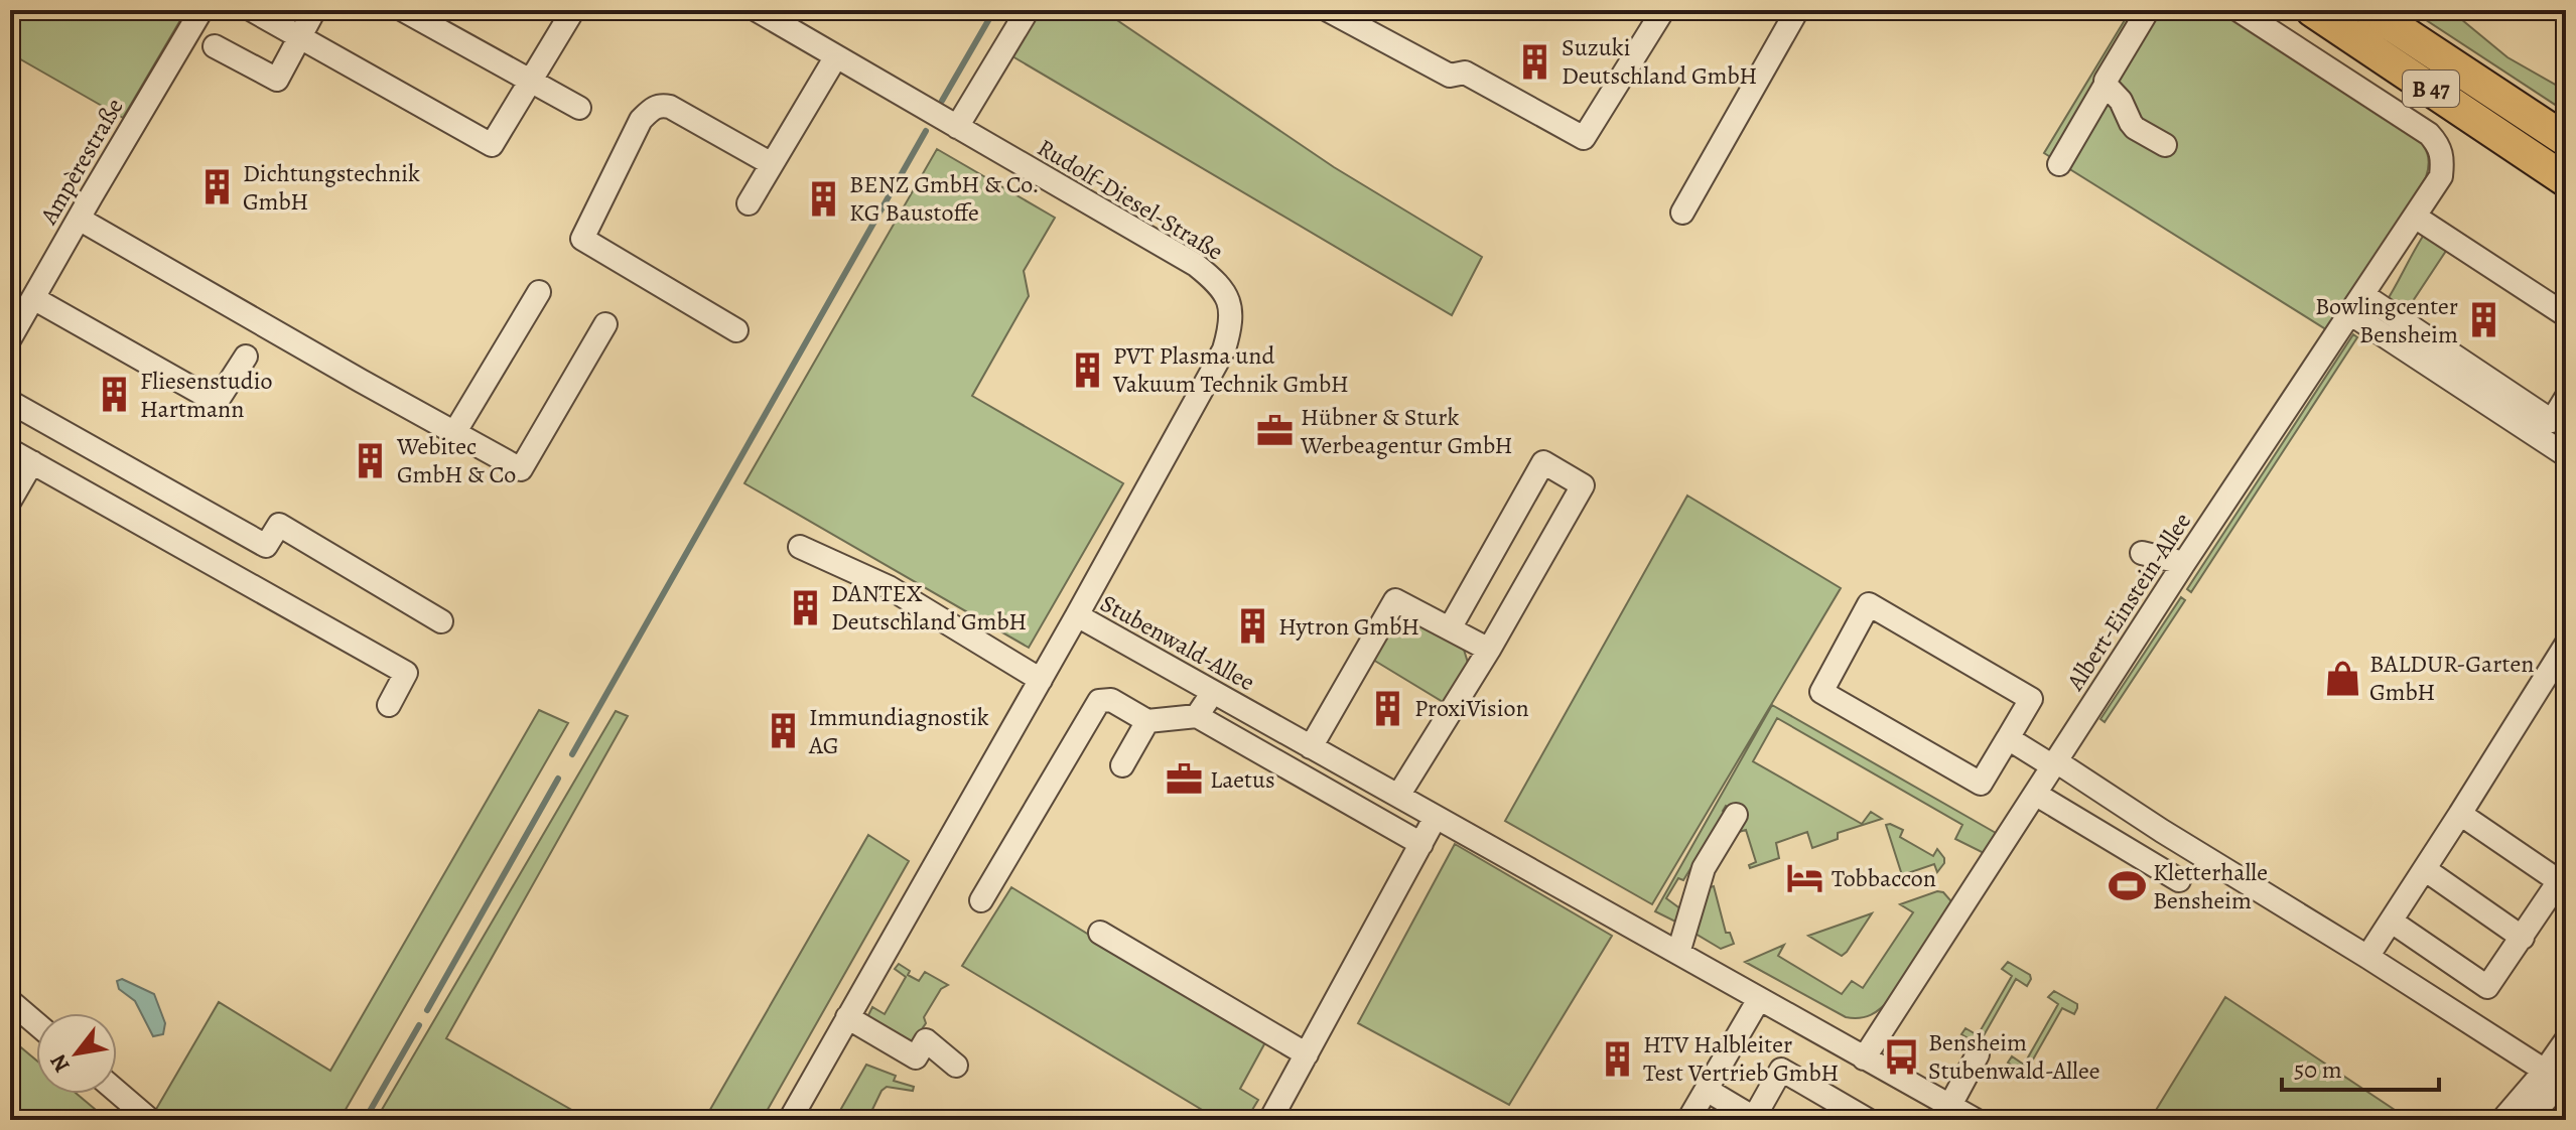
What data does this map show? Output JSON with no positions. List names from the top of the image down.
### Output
{
  "streets": {
    "highway": ["B 47"],
    "street": [
      "Ampèrestraße",
      "Rudolf-Diesel-Straße",
      "Albert-Einstein-Allee",
      "Stubenwald-Allee"
    ]
  },
  "crossings": [
    ["Rudolf-Diesel-Straße", "Stubenwald-Allee"],
    ["Albert-Einstein-Allee", "Stubenwald-Allee"]
  ],
  "places": {
    "building": [
      "Suzuki Deutschland GmbH",
      "Dichtungstechnik GmbH",
      "BENZ GmbH & Co. KG Baustoffe",
      "Bowlingcenter Bensheim",
      "PVT Plasma und Vakuum Technik GmbH",
      "Fliesenstudio Hartmann",
      "Webitec GmbH & Co",
      "DANTEX Deutschland GmbH",
      "Hytron GmbH",
      "ProxiVision",
      "Immundiagnostik AG",
      "HTV Halbleiter Test Vertrieb GmbH"
    ],
    "office": ["Hübner & Sturk Werbeagentur GmbH", "Laetus"],
    "shop": ["BALDUR-Garten GmbH"],
    "hotel": ["Tobbaccon"],
    "sports": ["Kletterhalle Bensheim"],
    "bus stop": ["Bensheim Stubenwald-Allee"]
  },
  "scale_bar": "50 m",
  "north": "bottom left"
}
